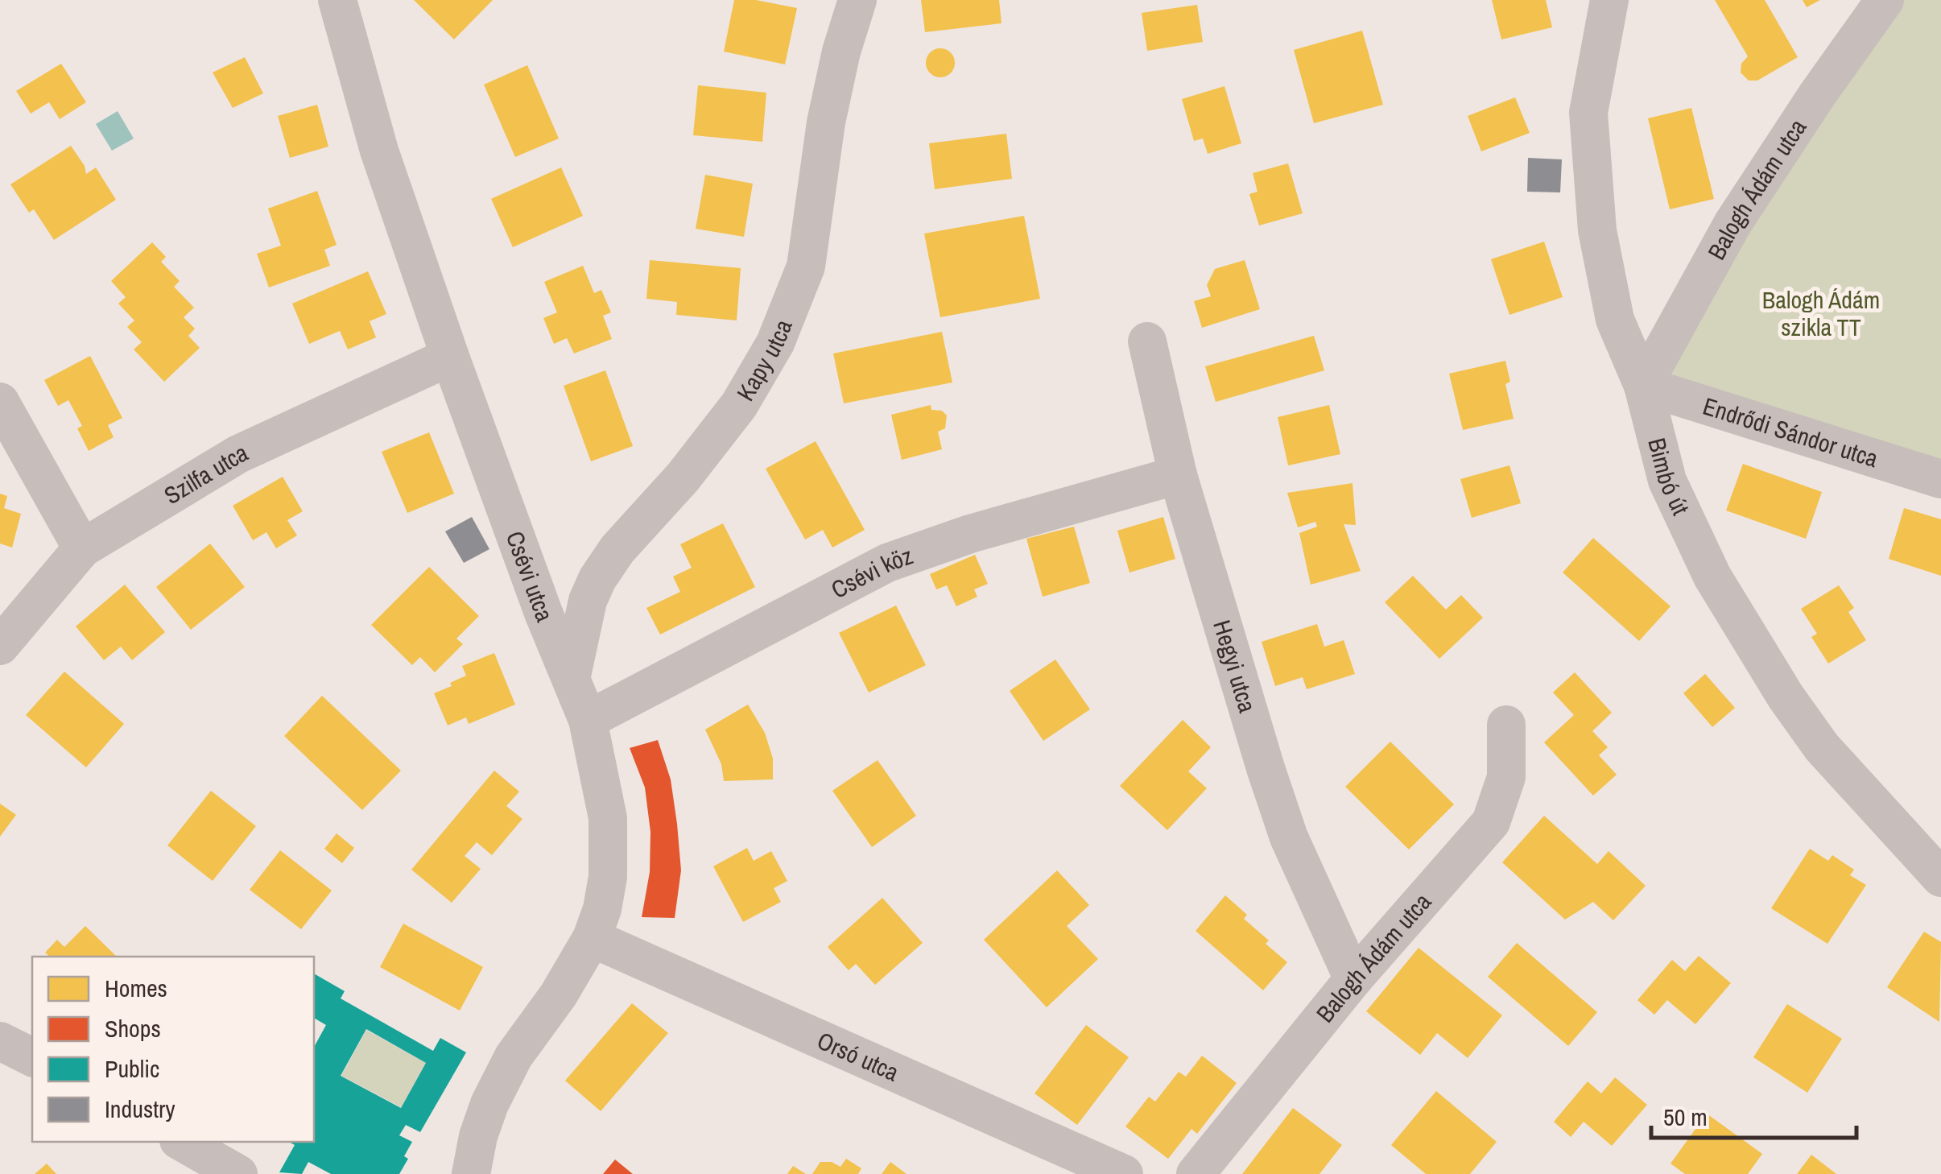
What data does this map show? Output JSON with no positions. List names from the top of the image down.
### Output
{
  "streets": {
    "street": [
      "Balogh Ádám utca",
      "Kapy utca",
      "Endrődi Sándor utca",
      "Szilfa utca",
      "Bimbó út",
      "Csévi köz",
      "Csévi utca",
      "Hegyi utca",
      "Orsó utca"
    ]
  },
  "crossings": [
    ["Balogh Ádám utca", "Endrődi Sándor utca"],
    ["Balogh Ádám utca", "Bimbó út"],
    ["Balogh Ádám utca", "Hegyi utca"],
    ["Kapy utca", "Csévi utca"],
    ["Endrődi Sándor utca", "Bimbó út"],
    ["Szilfa utca", "Csévi utca"],
    ["Csévi köz", "Csévi utca"],
    ["Csévi köz", "Hegyi utca"],
    ["Csévi utca", "Orsó utca"]
  ],
  "parks": ["Balogh Ádám szikla TT"],
  "legend": [
    "Homes",
    "Shops",
    "Public",
    "Industry"
  ],
  "scale_bar": "50 m"
}
